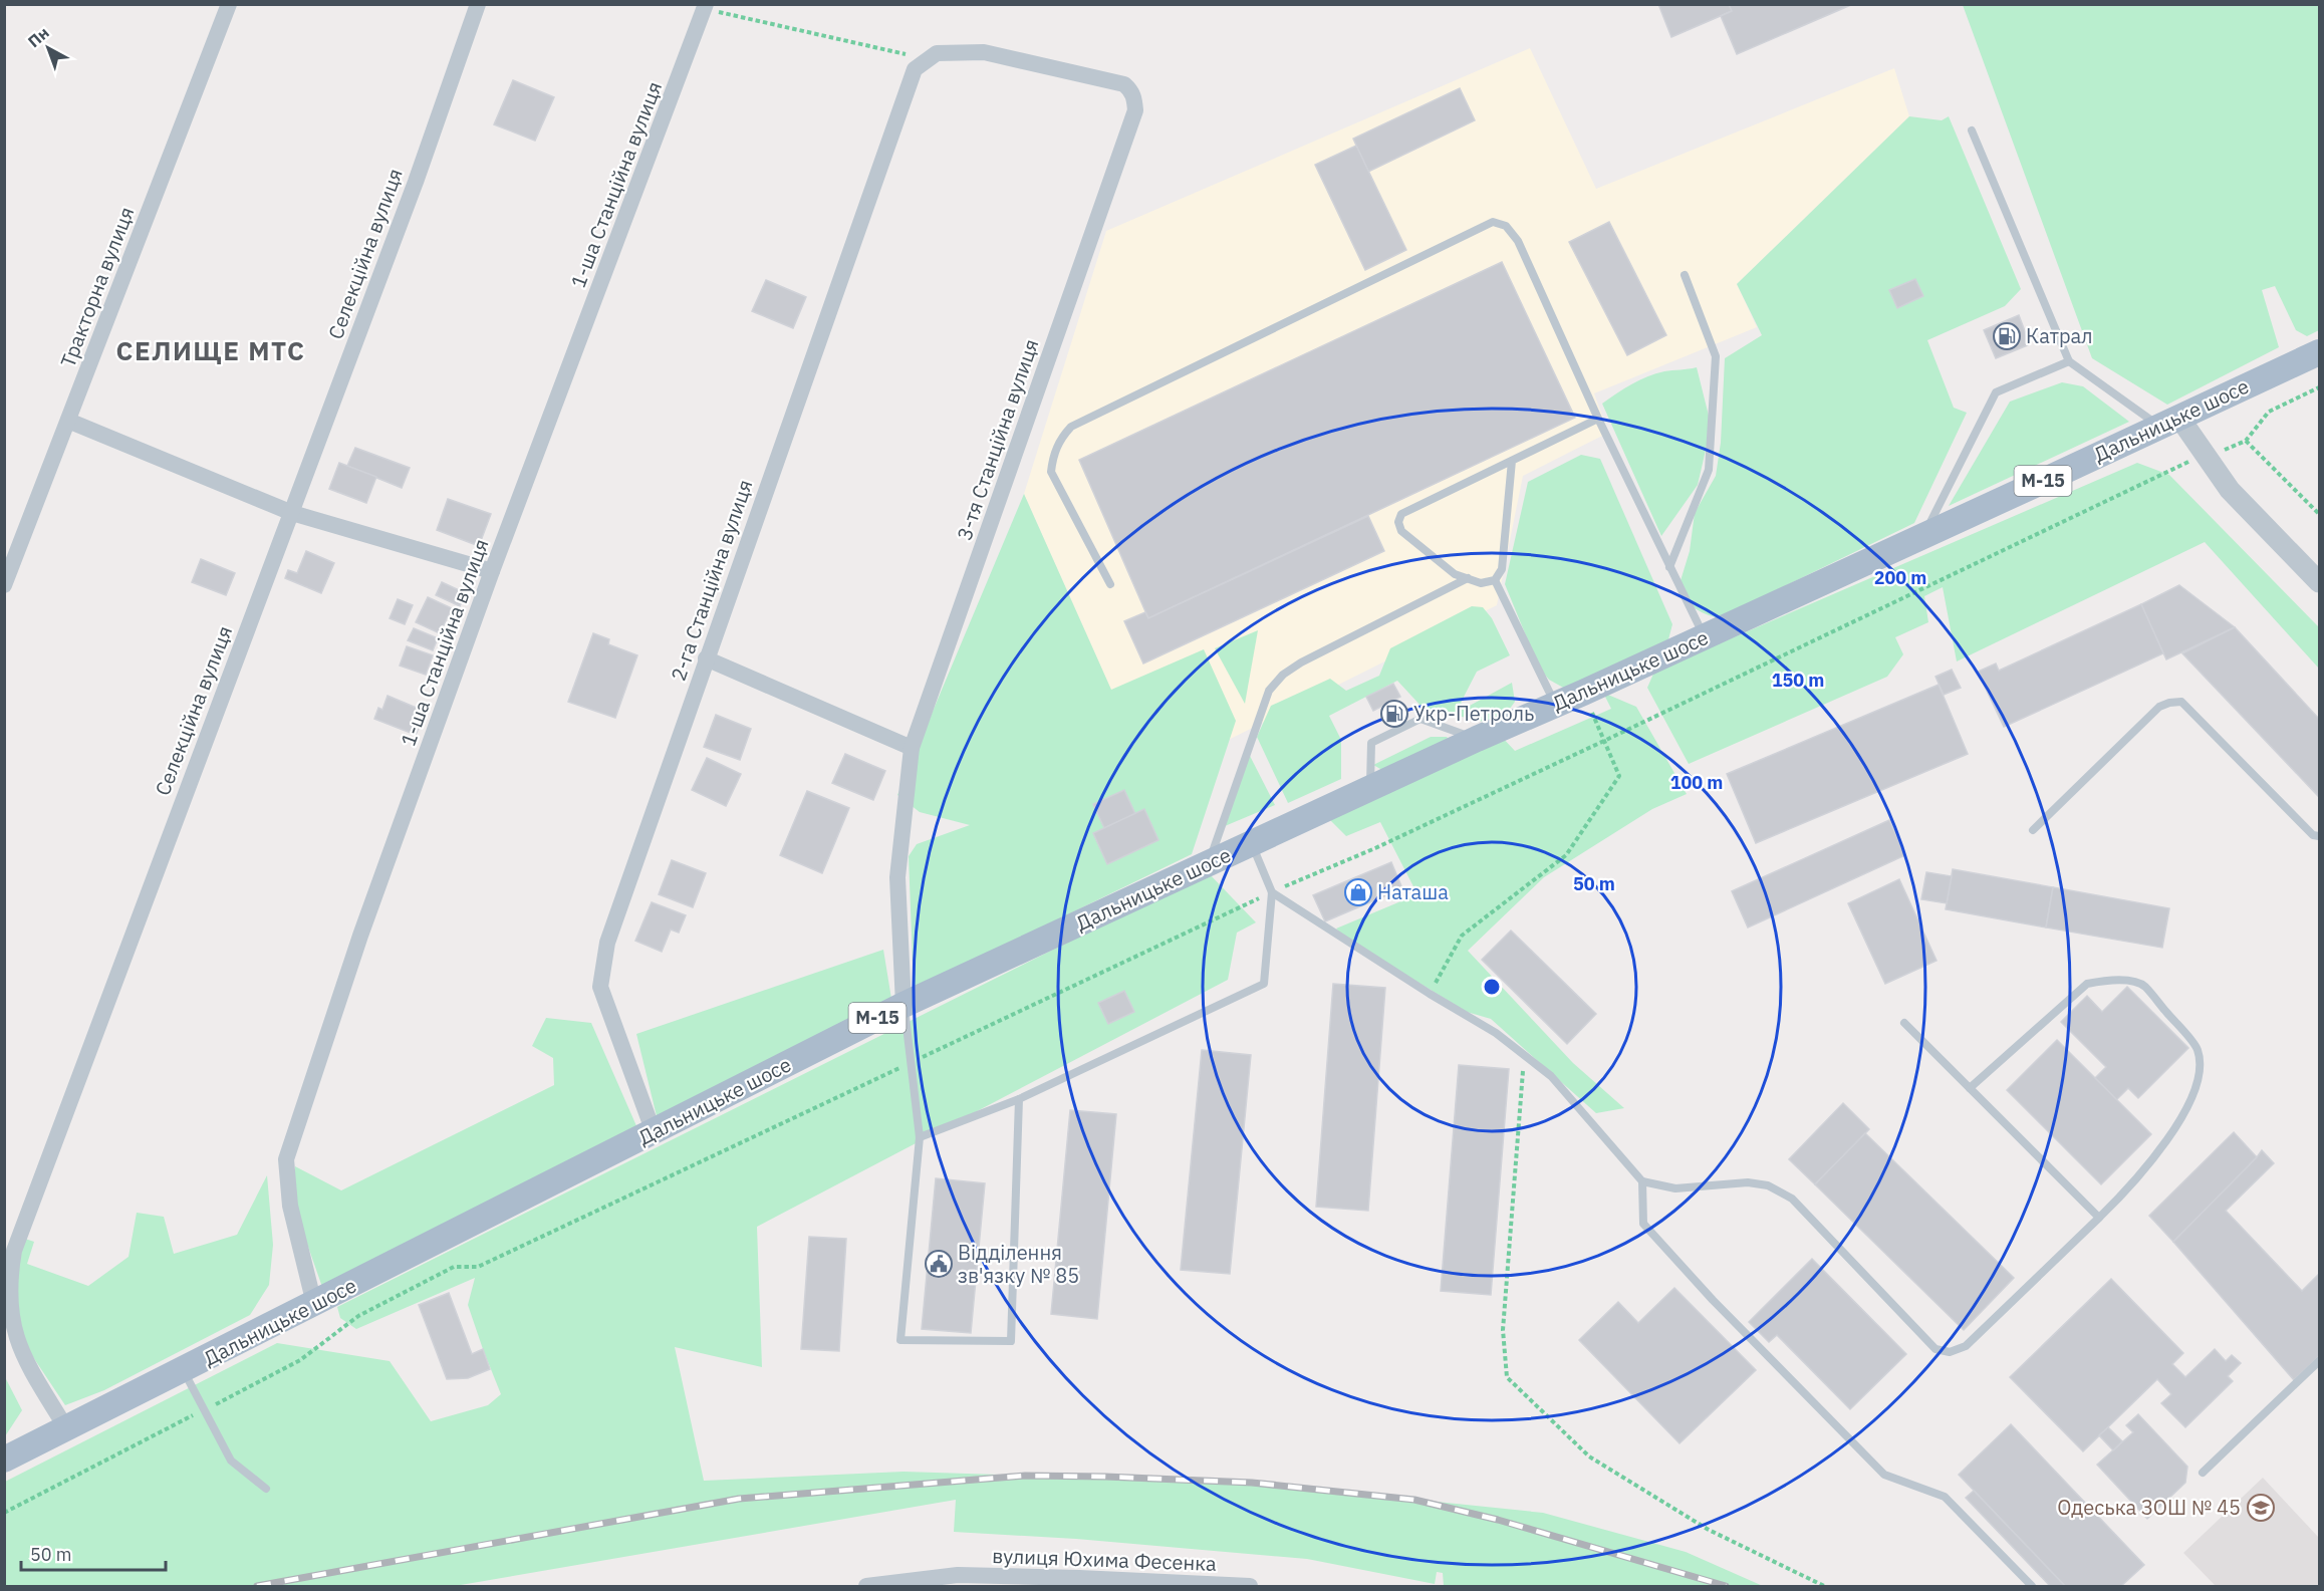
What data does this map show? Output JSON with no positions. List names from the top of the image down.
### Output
{
  "streets": {
    "main road": ["Дальницьке шосе", "М-15"],
    "street": [
      "1-ша Станційна вулиця",
      "Селекційна вулиця",
      "Тракторна вулиця",
      "3-тя Станційна вулиця",
      "2-га Станційна вулиця",
      "вулиця Юхима Фесенка"
    ]
  },
  "crossings": [
    ["1-ша Станційна вулиця", "Дальницьке шосе"],
    ["Селекційна вулиця", "Дальницьке шосе"],
    ["Дальницьке шосе", "3-тя Станційна вулиця"],
    ["Дальницьке шосе", "2-га Станційна вулиця"],
    ["3-тя Станційна вулиця", "2-га Станційна вулиця"]
  ],
  "districts": ["CЕЛИЩЕ МТС"],
  "places": {
    "fuel station": ["Катрал", "Укр-Петроль"],
    "shop": ["Наташа"],
    "public building": ["Відділення зв'язку № 85"],
    "school or university": ["Одеська ЗОШ № 45"]
  },
  "scale_bar": "50 m",
  "north": "top left",
  "rings": [
    "200 m",
    "150 m",
    "100 m",
    "50 m"
  ]
}
